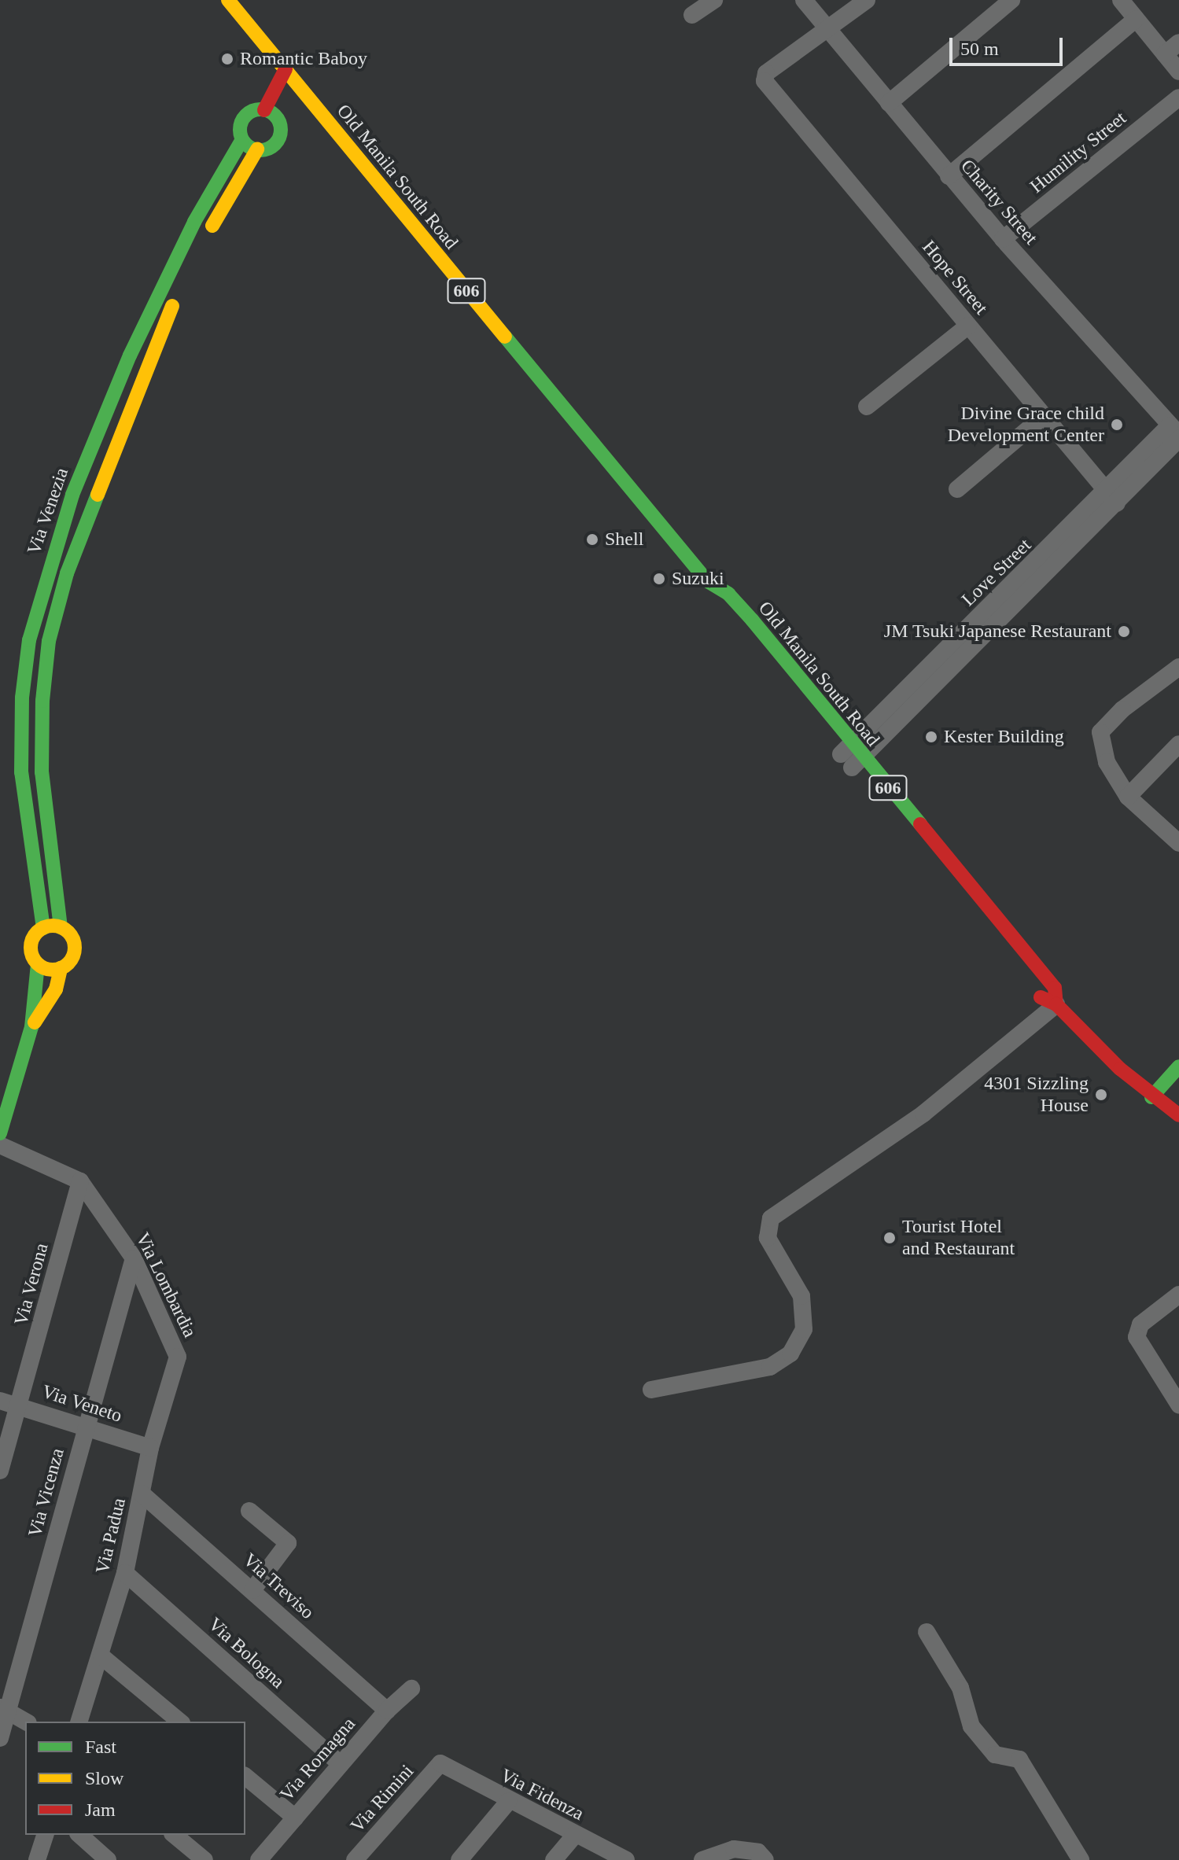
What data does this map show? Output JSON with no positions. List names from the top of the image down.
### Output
{
  "streets": {
    "street": [
      "Humility Street",
      "Old Manila South Road",
      "Charity Street",
      "Hope Street",
      "606",
      "Via Venezia",
      "Love Street",
      "Via Verona",
      "Via Lombardia",
      "Via Veneto",
      "Via Vicenza",
      "Via Padua",
      "Via Treviso",
      "Via Bologna",
      "Via Romagna",
      "Via Fidenza",
      "Via Rimini"
    ]
  },
  "crossings": [
    ["Humility Street", "Charity Street"],
    ["Old Manila South Road", "606"],
    ["Old Manila South Road", "Love Street"],
    ["Charity Street", "Hope Street"],
    ["Charity Street", "Love Street"],
    ["Hope Street", "Love Street"],
    ["Via Verona", "Via Lombardia"],
    ["Via Verona", "Via Veneto"],
    ["Via Lombardia", "Via Vicenza"],
    ["Via Lombardia", "Via Padua"],
    ["Via Veneto", "Via Vicenza"],
    ["Via Veneto", "Via Padua"],
    ["Via Padua", "Via Treviso"],
    ["Via Padua", "Via Bologna"],
    ["Via Treviso", "Via Romagna"],
    ["Via Bologna", "Via Romagna"],
    ["Via Fidenza", "Via Rimini"]
  ],
  "places": [
    "Romantic Baboy",
    "Divine Grace child Development Center",
    "Shell",
    "Suzuki",
    "JM Tsuki Japanese Restaurant",
    "Kester Building",
    "4301 Sizzling House",
    "Tourist Hotel and Restaurant"
  ],
  "legend": ["Fast", "Slow", "Jam"],
  "scale_bar": "50 m"
}
